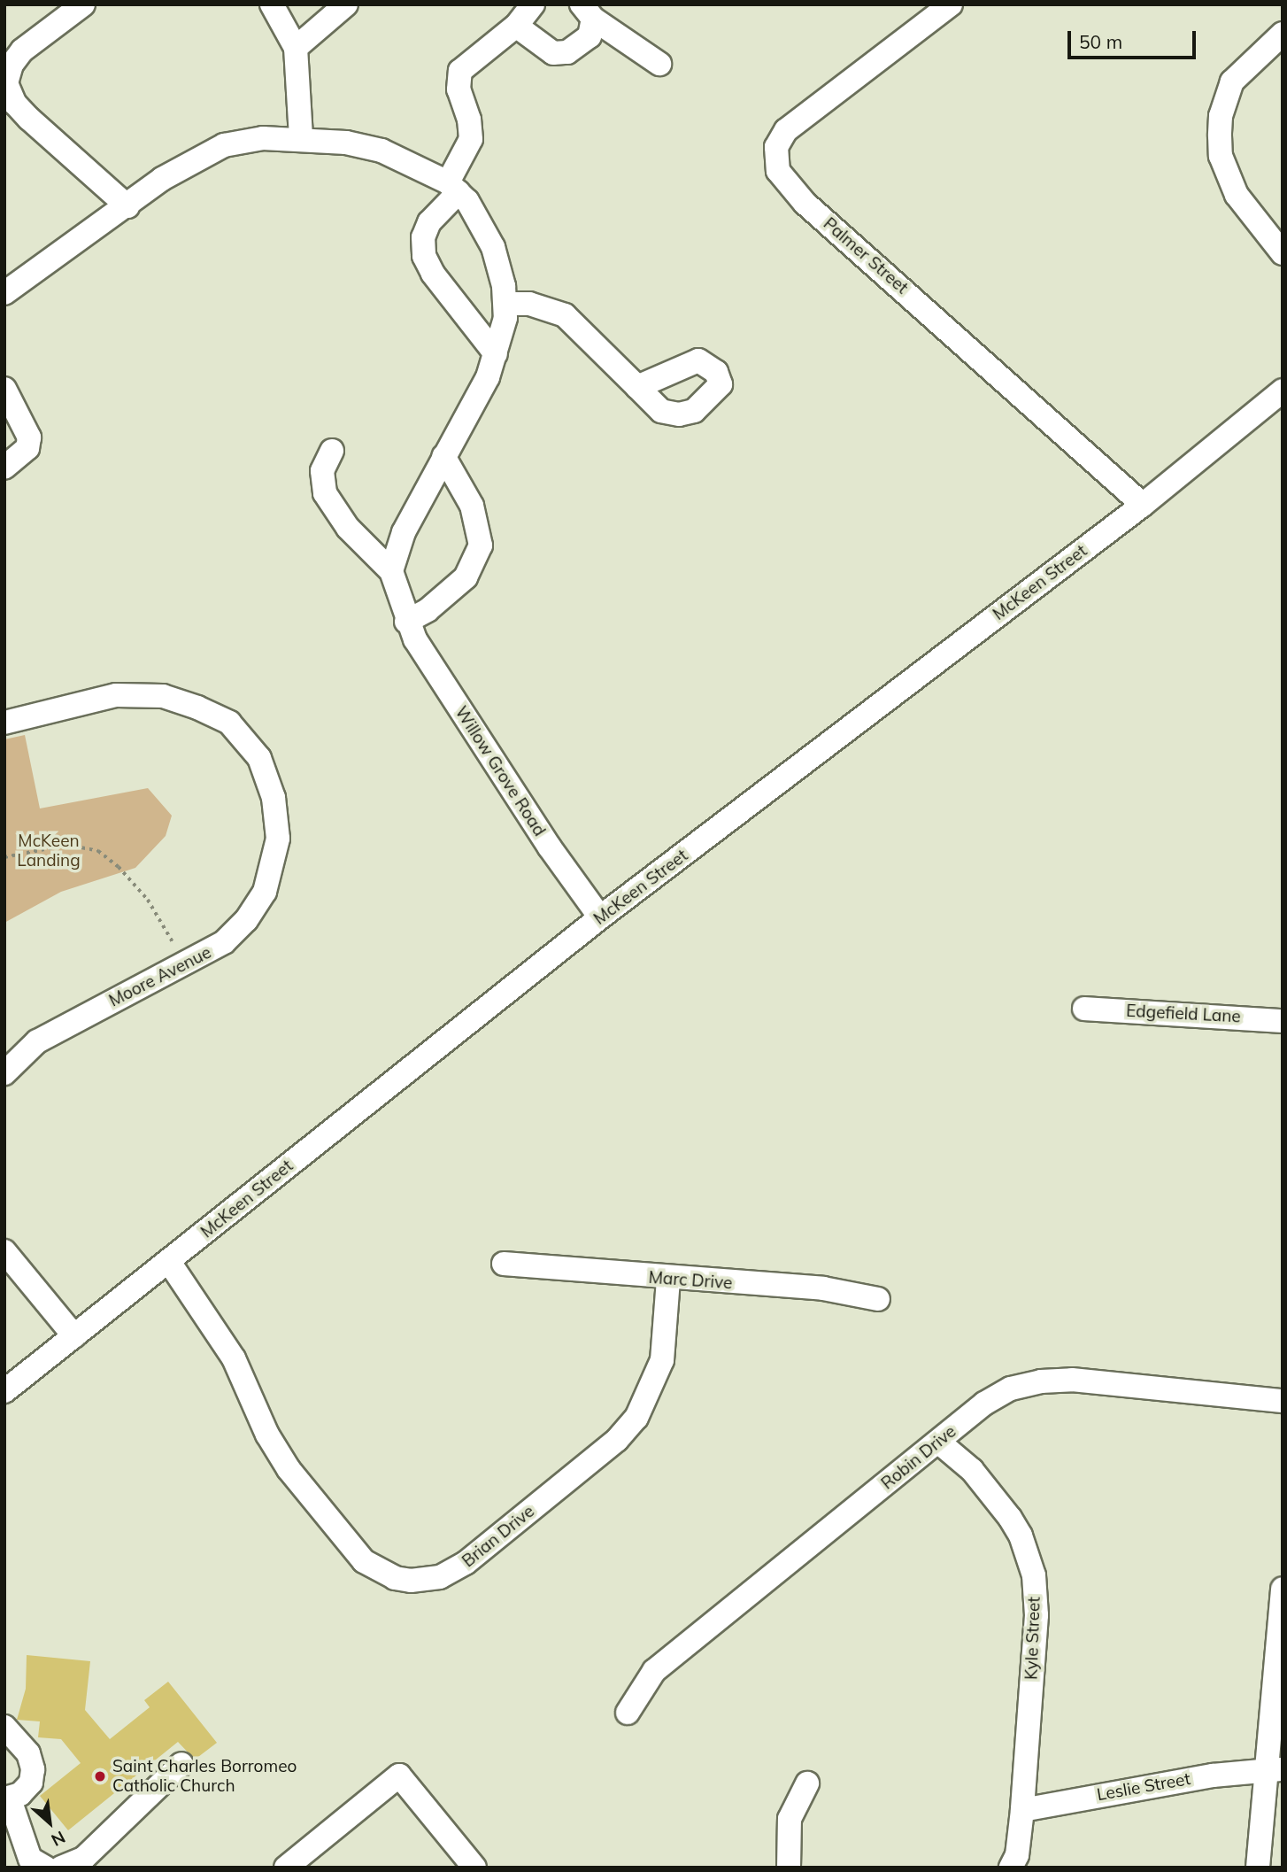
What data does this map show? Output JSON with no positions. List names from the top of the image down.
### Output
{
  "streets": {
    "street": [
      "Palmer Street",
      "McKeen Street",
      "Willow Grove Road",
      "Moore Avenue",
      "Edgefield Lane",
      "Marc Drive",
      "Robin Drive",
      "Brian Drive",
      "Kyle Street",
      "Leslie Street"
    ]
  },
  "crossings": [
    ["Palmer Street", "McKeen Street"],
    ["McKeen Street", "Willow Grove Road"],
    ["McKeen Street", "Brian Drive"],
    ["Marc Drive", "Brian Drive"],
    ["Robin Drive", "Kyle Street"],
    ["Kyle Street", "Leslie Street"]
  ],
  "parks": ["McKeen Landing"],
  "places": ["Saint Charles Borromeo Catholic Church"],
  "scale_bar": "50 m",
  "north": "bottom right"
}
